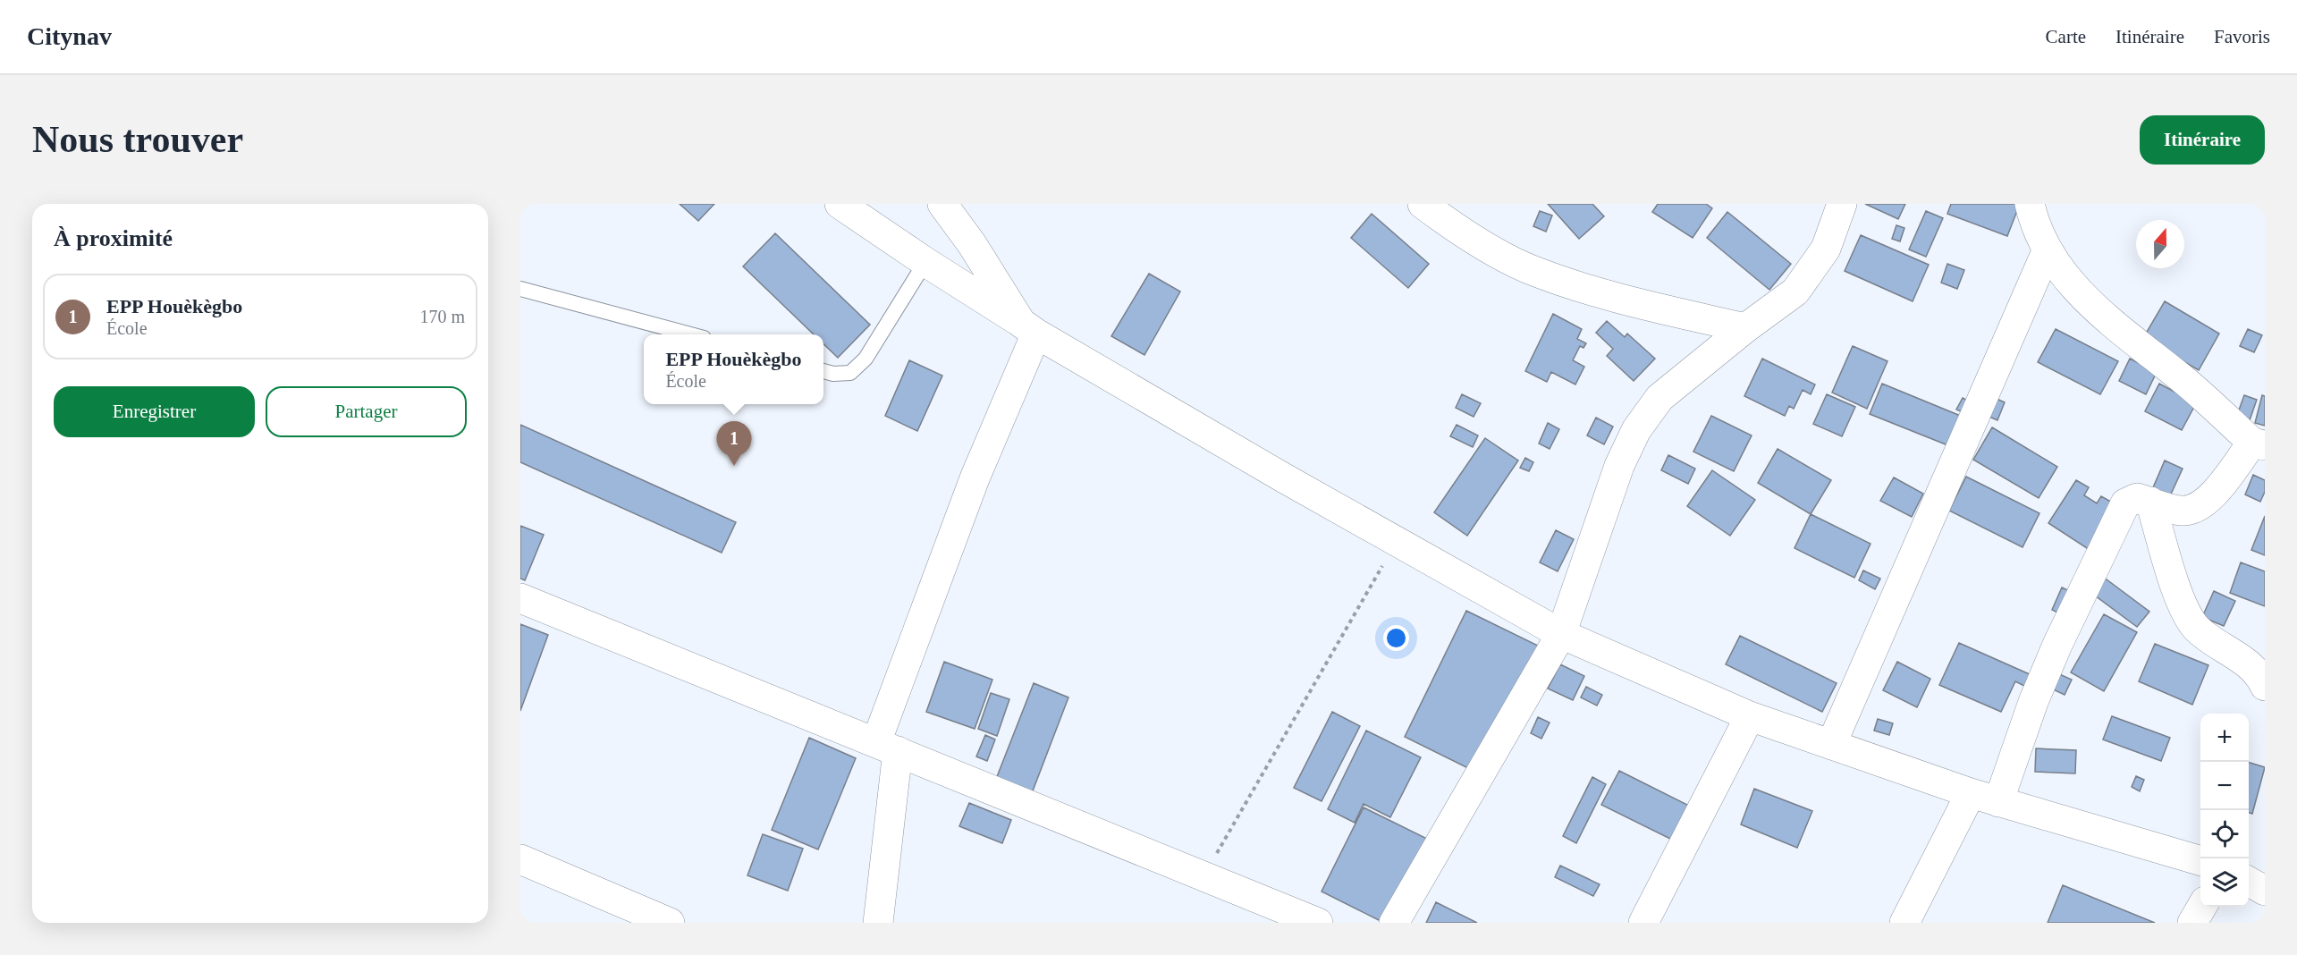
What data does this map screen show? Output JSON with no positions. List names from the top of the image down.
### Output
{
  "north": "top",
  "page": {
    "header": "Citynav",
    "nav": ["Carte", "Itinéraire", "Favoris"],
    "buttons": [
      "Itinéraire",
      ["Enregistrer", "Partager"]
    ],
    "title": "Nous trouver",
    "heading": "À proximité",
    "list": [
      {
        "mark": "1",
        "name": "EPP Houèkègbo",
        "note": "École",
        "value": "170 m"
      }
    ],
    "popup": ["EPP Houèkègbo", "École"],
    "pins": "1",
    "map_buttons": ["+", "−"]
  }
}
